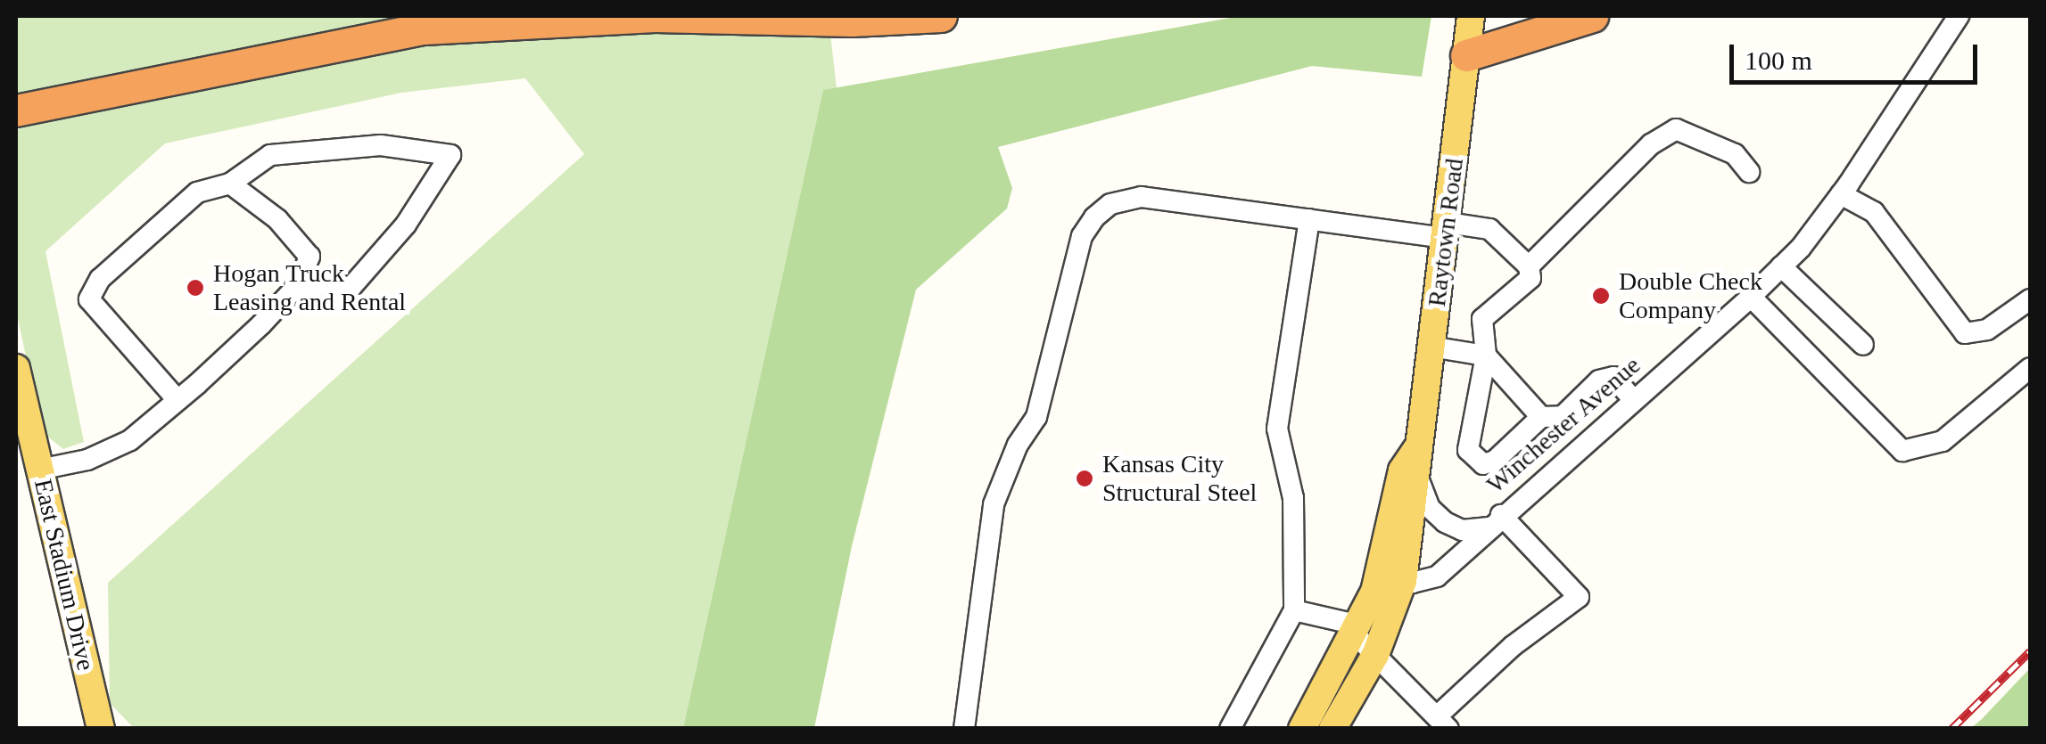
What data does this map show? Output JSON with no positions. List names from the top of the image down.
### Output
{
  "streets": {
    "main road": ["Raytown Road", "East Stadium Drive"],
    "street": ["Winchester Avenue"]
  },
  "crossings": [
    ["Raytown Road", "Winchester Avenue"]
  ],
  "places": ["Hogan Truck Leasing and Rental", "Double Check Company", "Kansas City Structural Steel"],
  "scale_bar": "100 m"
}
